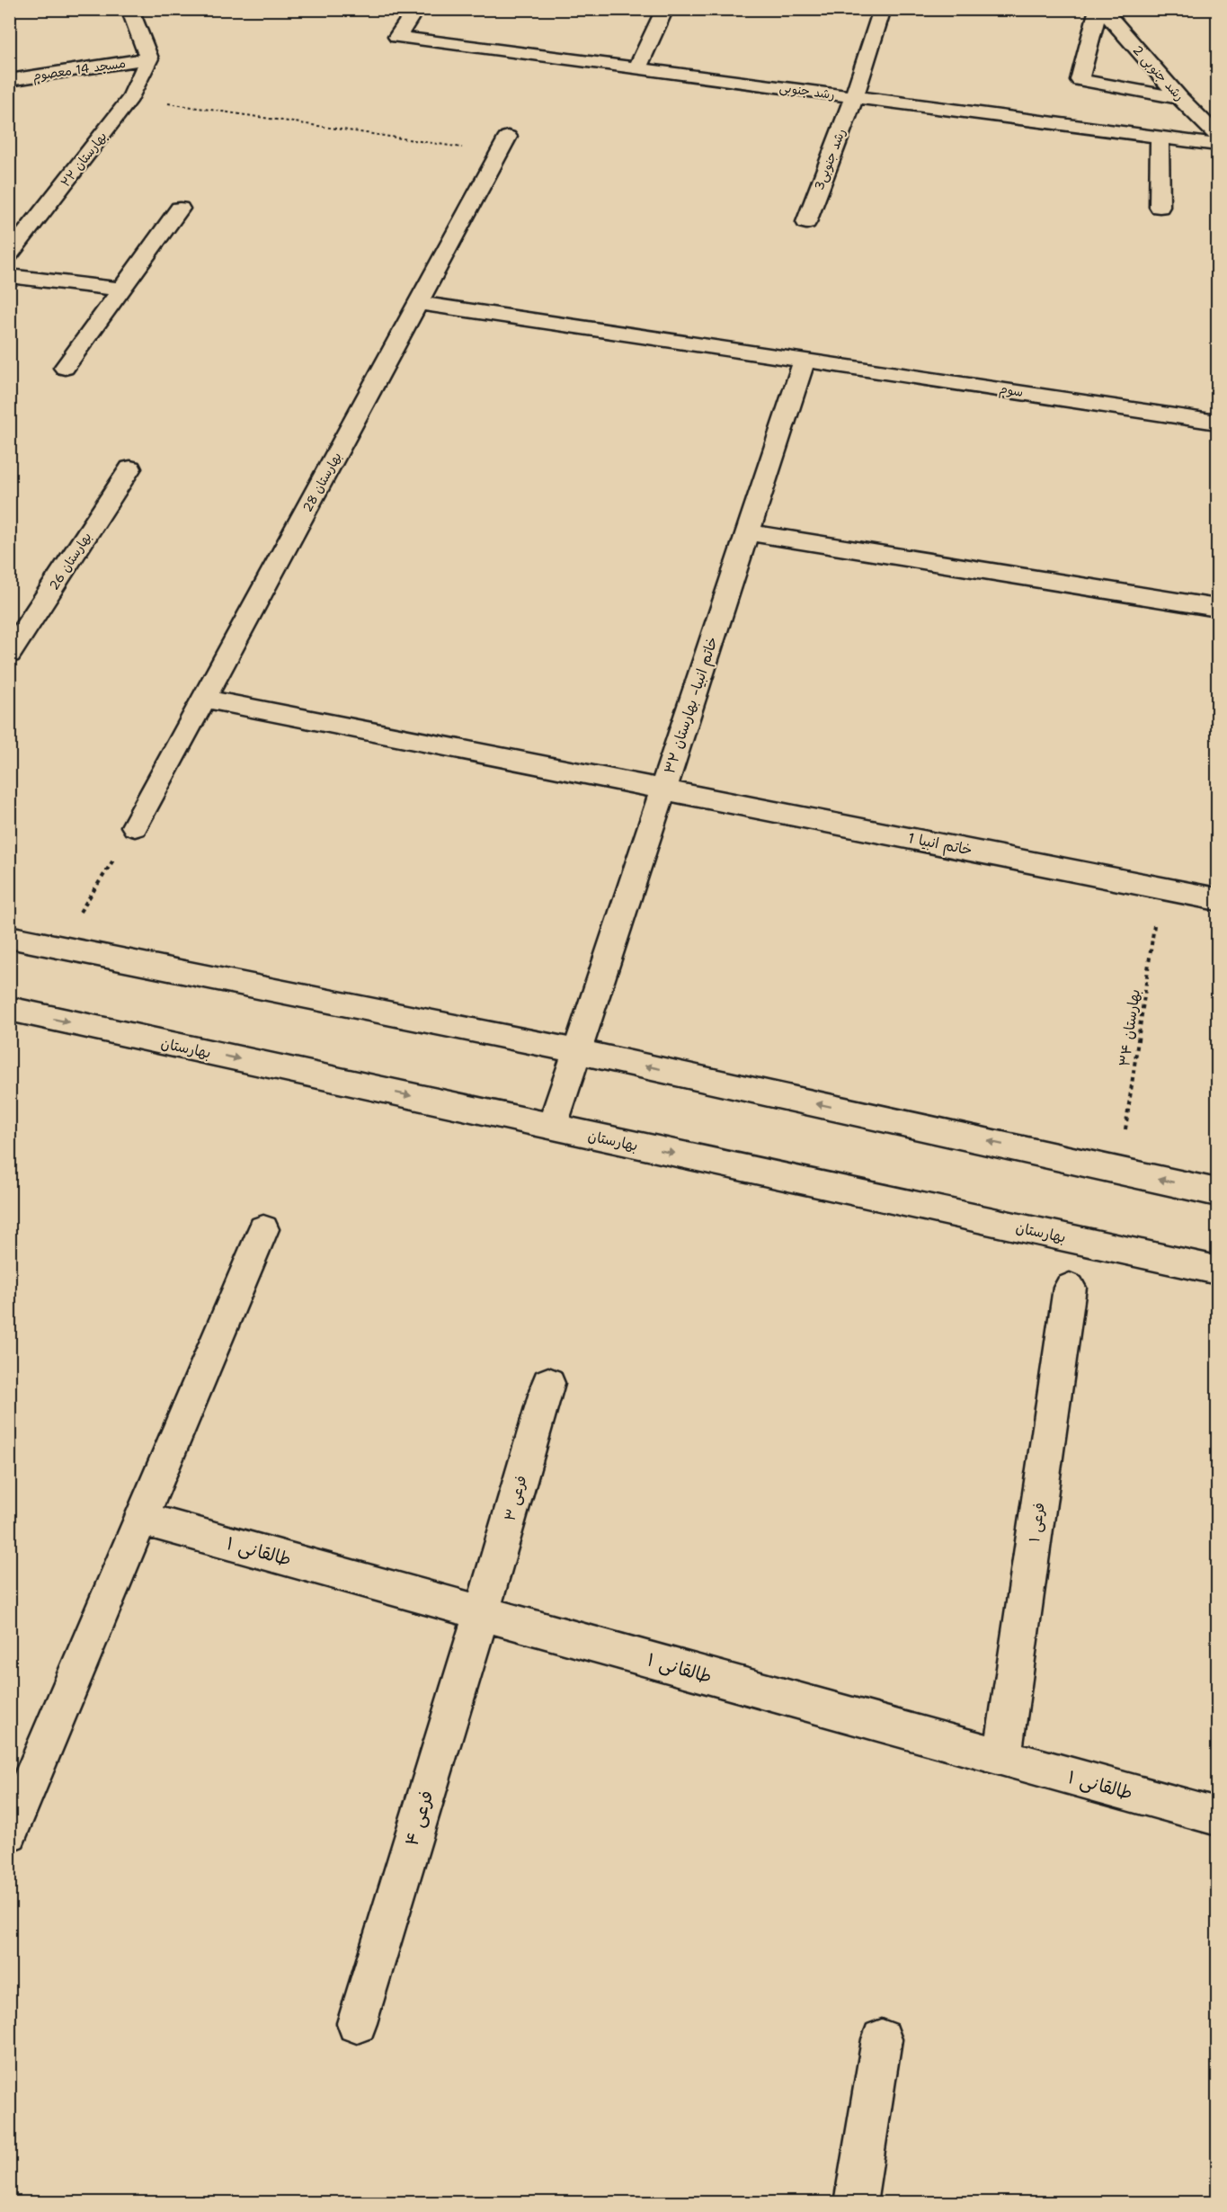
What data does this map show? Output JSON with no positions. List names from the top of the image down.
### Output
{
  "streets": {
    "street": [
      "مسجد 14 معصوم",
      "رشد جنوبی 2",
      "رشد جنوبی",
      "بهارستان ۲۲",
      "رشد جنوبی3",
      "سوم",
      "بهارستان 28",
      "بهارستان 26",
      "خاتم انبیا- بهارستان ۳۲",
      "خاتم انبیا 1",
      "بهارستان",
      "فرعی ۳",
      "فرعی ۱",
      "طالقانی ۱",
      "فرعی ۴"
    ],
    "path": ["بهارستان ۳۴"]
  },
  "crossings": [
    ["مسجد 14 معصوم", "بهارستان ۲۲"],
    ["رشد جنوبی", "رشد جنوبی3"],
    ["سوم", "بهارستان 28"],
    ["سوم", "خاتم انبیا- بهارستان ۳۲"],
    ["بهارستان 28", "خاتم انبیا 1"],
    ["خاتم انبیا- بهارستان ۳۲", "خاتم انبیا 1"],
    ["خاتم انبیا- بهارستان ۳۲", "بهارستان"],
    ["خاتم انبیا 1", "بهارستان ۳۴"],
    ["فرعی ۳", "طالقانی ۱"],
    ["فرعی ۳", "فرعی ۴"],
    ["فرعی ۱", "طالقانی ۱"],
    ["طالقانی ۱", "فرعی ۴"]
  ]
}
